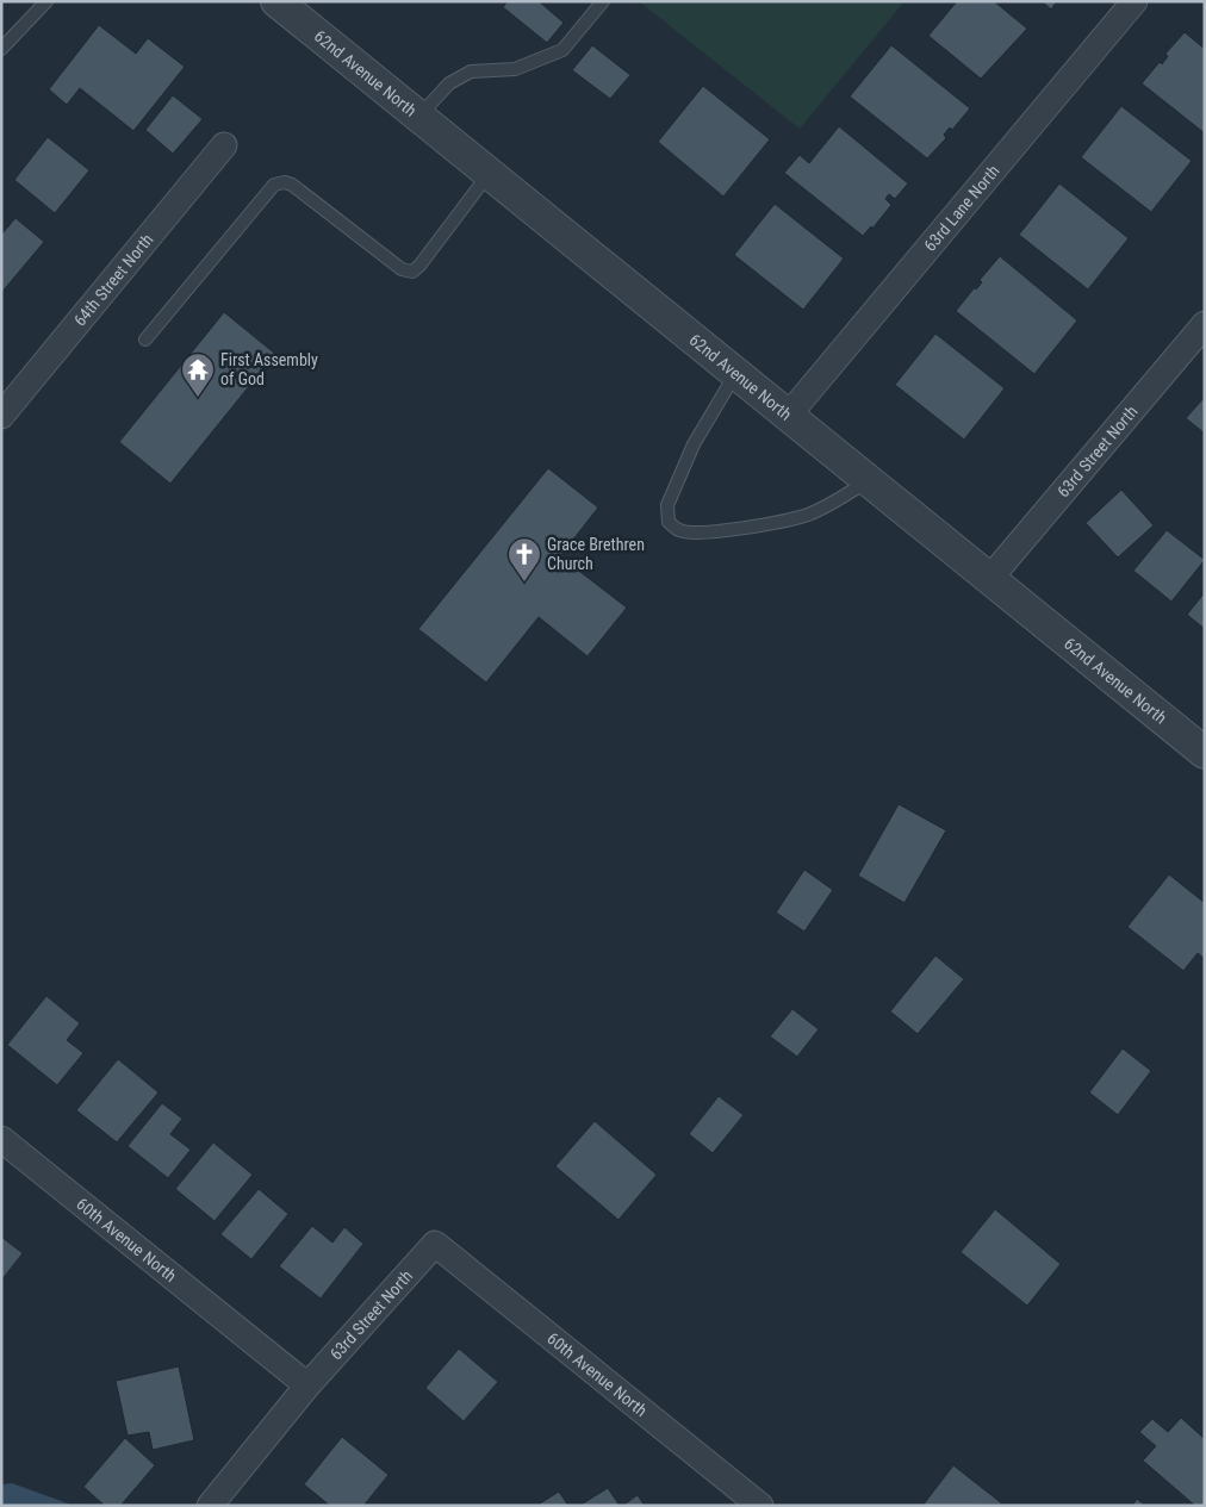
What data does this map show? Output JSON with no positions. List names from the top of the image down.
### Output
{
  "streets": {
    "street": [
      "62nd Avenue North",
      "63rd Lane North",
      "64th Street North",
      "63rd Street North",
      "60th Avenue North"
    ]
  },
  "crossings": [
    ["62nd Avenue North", "63rd Lane North"],
    ["62nd Avenue North", "63rd Street North"],
    ["63rd Street North", "60th Avenue North"]
  ],
  "places": {
    "temple": ["First Assembly of God"],
    "church": ["Grace Brethren Church"]
  }
}
